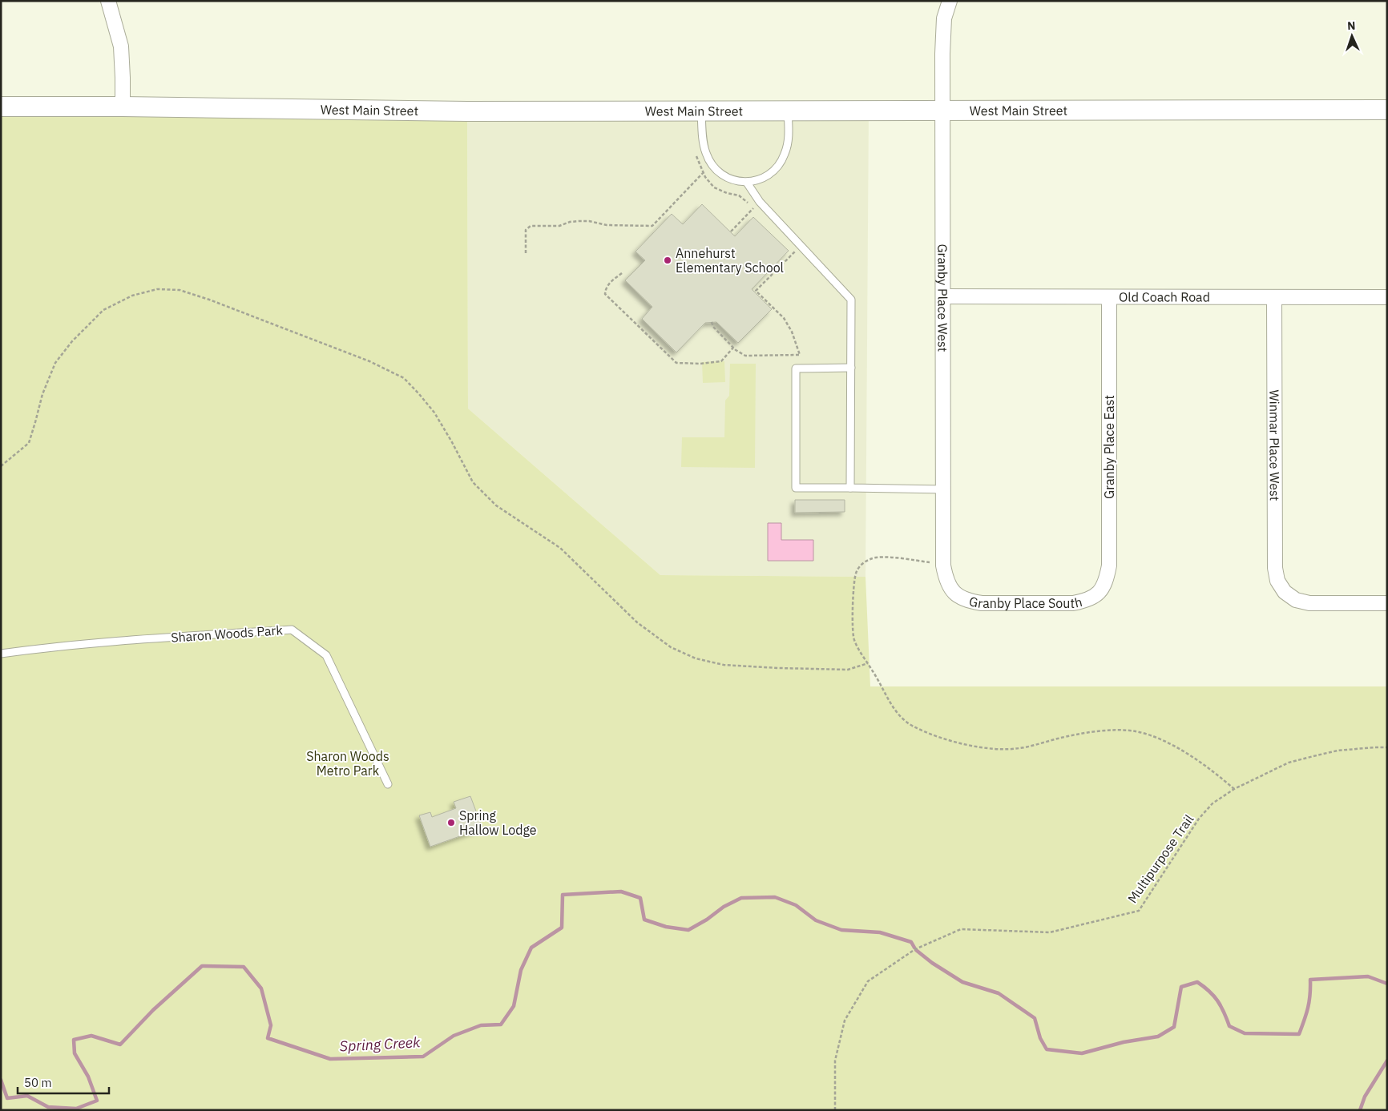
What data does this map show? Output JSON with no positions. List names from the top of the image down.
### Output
{
  "streets": {
    "main road": ["West Main Street"],
    "street": [
      "Old Coach Road",
      "Granby Place West",
      "Winmar Place West",
      "Granby Place East",
      "Granby Place South"
    ],
    "lane": ["Sharon Woods Park"],
    "path": ["Multipurpose Trail"]
  },
  "crossings": [
    ["West Main Street", "Granby Place West"],
    ["Old Coach Road", "Granby Place West"],
    ["Old Coach Road", "Winmar Place West"],
    ["Old Coach Road", "Granby Place East"],
    ["Granby Place West", "Granby Place South"],
    ["Granby Place East", "Granby Place South"]
  ],
  "water": ["Spring Creek"],
  "parks": ["Sharon Woods Metro Park"],
  "places": ["Annehurst Elementary School", "Spring Hallow Lodge"],
  "scale_bar": "50 m",
  "north": "top"
}
